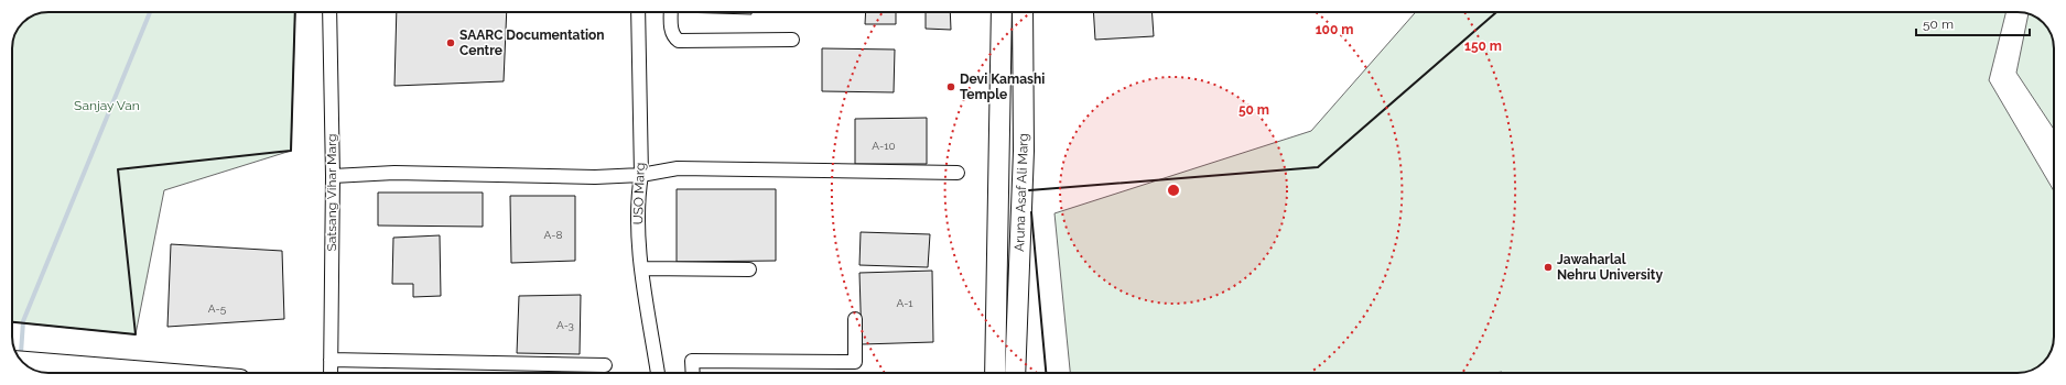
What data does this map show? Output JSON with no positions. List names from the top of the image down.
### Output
{
  "streets": {
    "main road": ["Aruna Asaf Ali Marg"],
    "street": ["Satsang Vihar Marg", "USO Marg"]
  },
  "parks": ["Sanjay Van"],
  "places": ["SAARC Documentation Centre", "Devi Kamashi Temple", "Jawaharlal Nehru University"],
  "house_numbers": [
    "A-10",
    "A-8",
    "A-1",
    "A-5",
    "A-3"
  ],
  "scale_bar": "50 m",
  "rings": ["100 m", "150 m", "50 m"]
}
